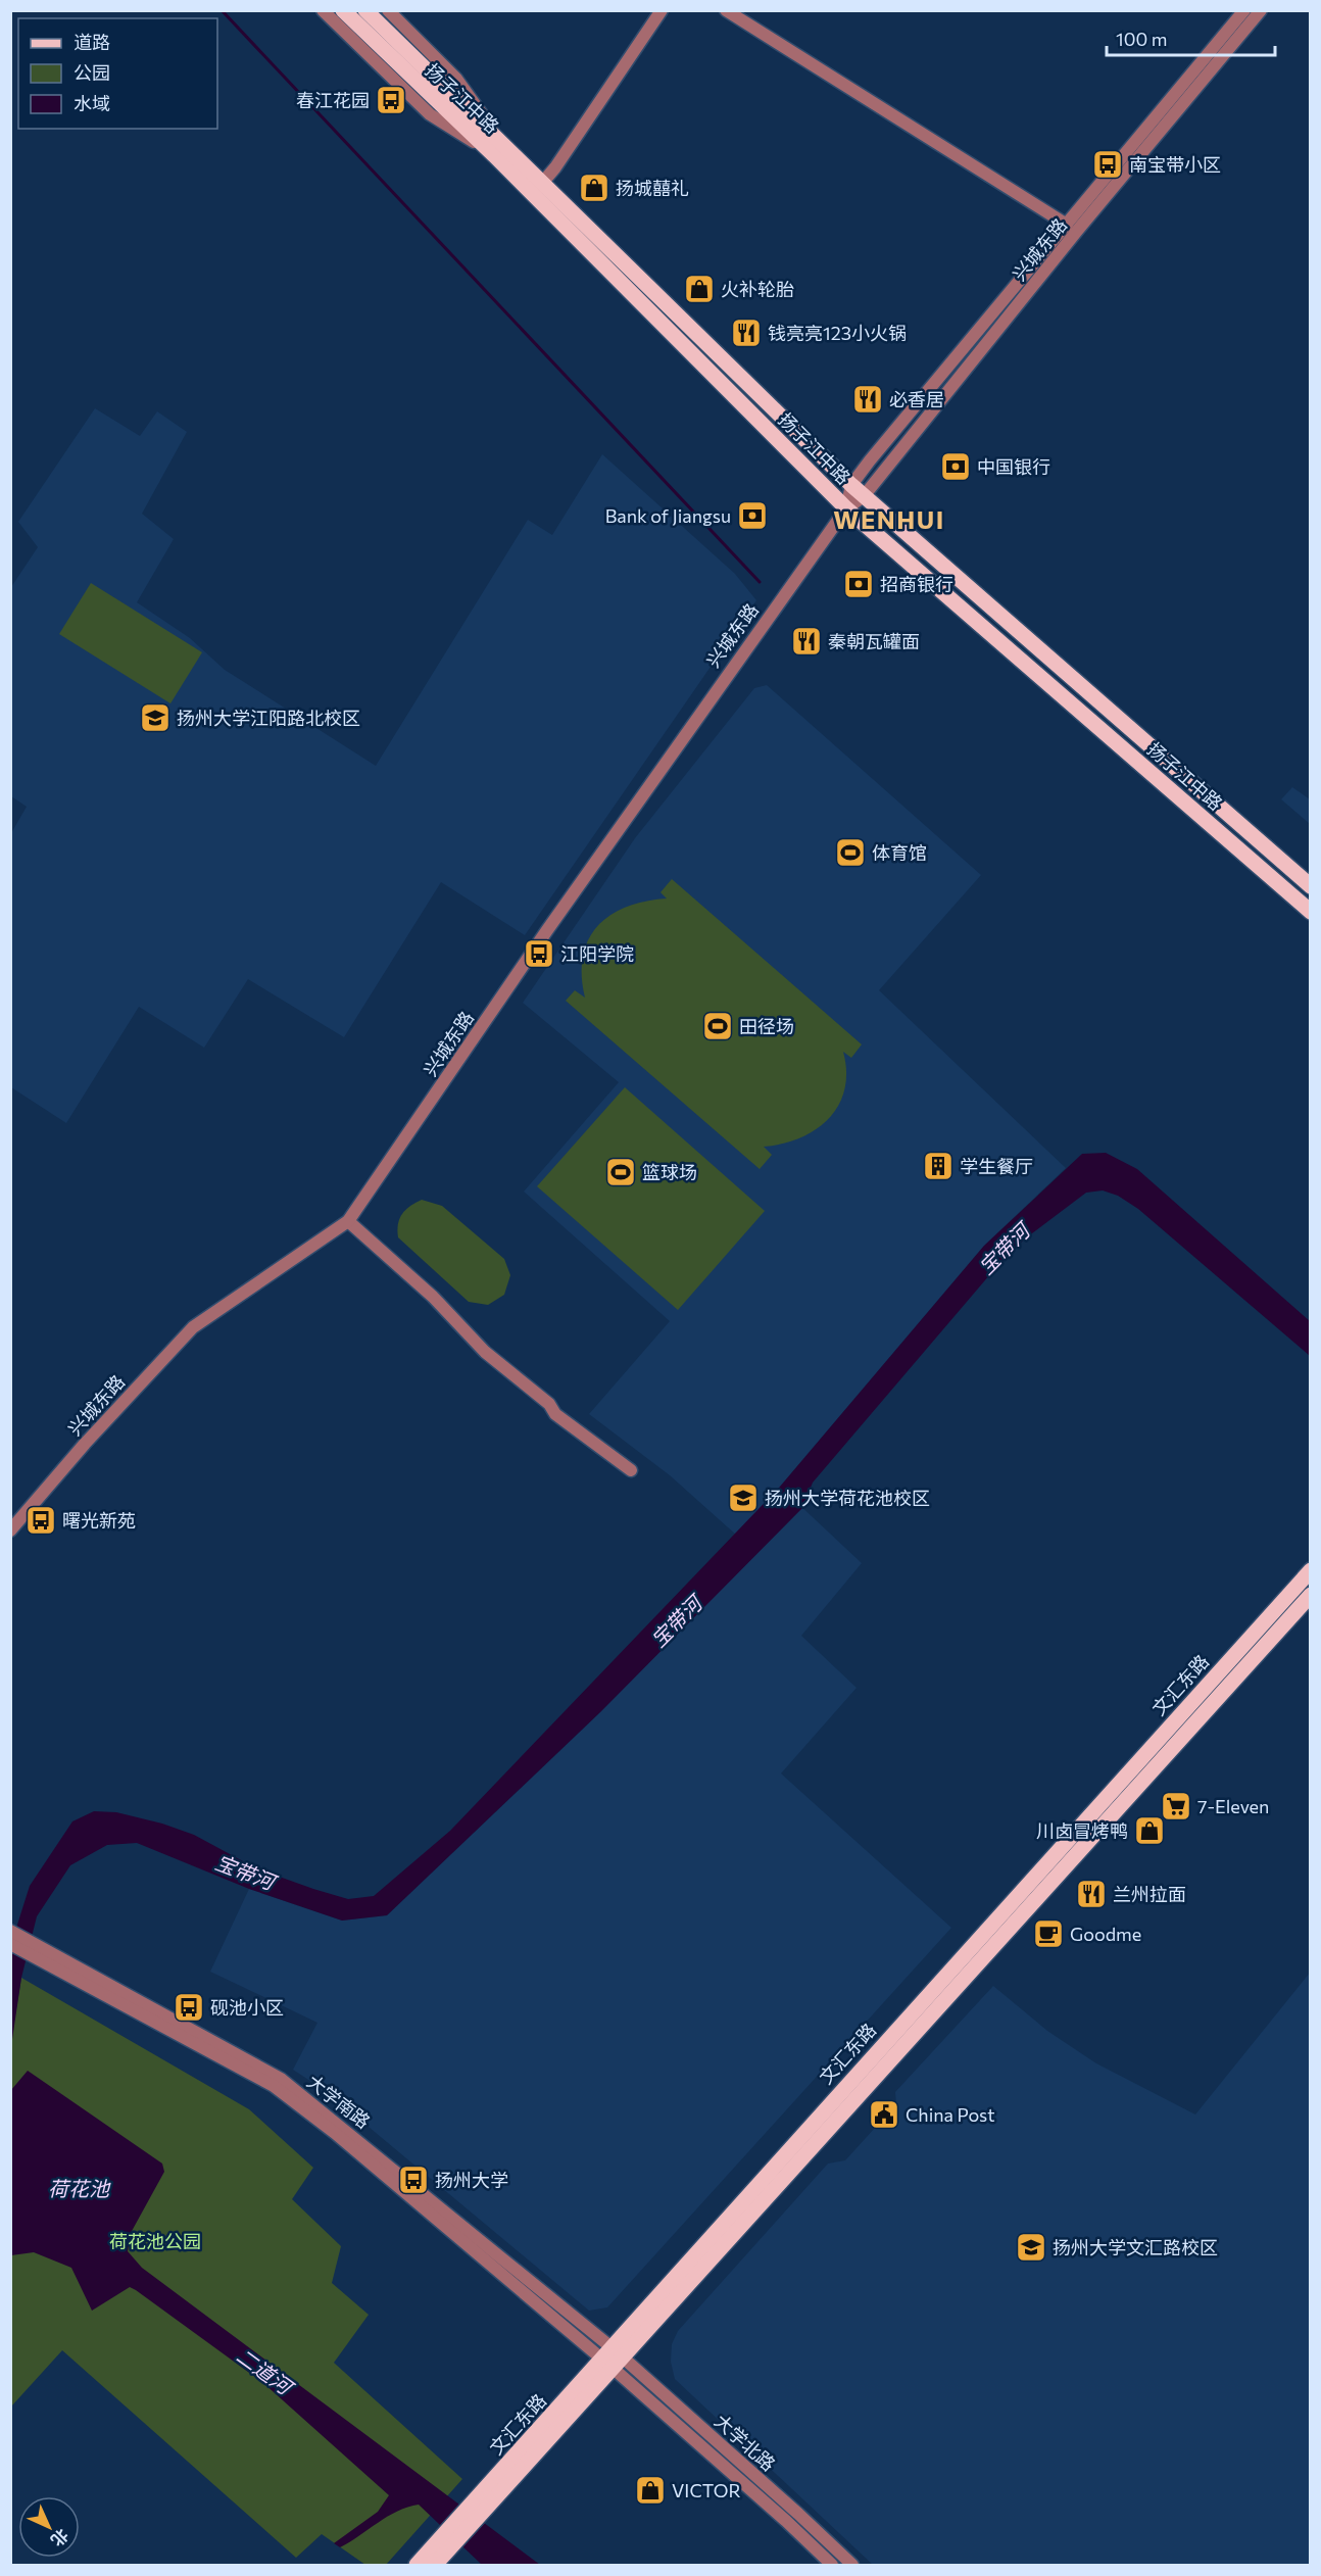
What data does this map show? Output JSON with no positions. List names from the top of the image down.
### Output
{
  "streets": {
    "main road": ["扬子江中路", "文汇东路"],
    "street": ["兴城东路", "大学南路", "大学北路"]
  },
  "crossings": [
    ["扬子江中路", "兴城东路"],
    ["文汇东路", "大学南路"],
    ["文汇东路", "大学北路"],
    ["大学南路", "大学北路"]
  ],
  "districts": ["WENHUI"],
  "water": ["宝带河", "荷花池", "二道河"],
  "parks": ["荷花池公园"],
  "places": {
    "bus stop": [
      "春江花园",
      "南宝带小区",
      "江阳学院",
      "曙光新苑",
      "砚池小区",
      "扬州大学"
    ],
    "shop": [
      "扬城囍礼",
      "火补轮胎",
      "川卤冒烤鸭",
      "VICTOR"
    ],
    "restaurant": [
      "钱亮亮123小火锅",
      "必香居",
      "秦朝瓦罐面",
      "兰州拉面"
    ],
    "bank": ["中国银行", "Bank of Jiangsu", "招商银行"],
    "school or university": ["扬州大学江阳路北校区", "扬州大学荷花池校区", "扬州大学文汇路校区"],
    "sports": ["体育馆", "田径场", "篮球场"],
    "building": ["学生餐厅"],
    "supermarket": ["7-Eleven"],
    "cafe": ["Goodme"],
    "public building": ["China Post"]
  },
  "legend": ["道路", "公园", "水域"],
  "scale_bar": "100 m",
  "north": "bottom right"
}
